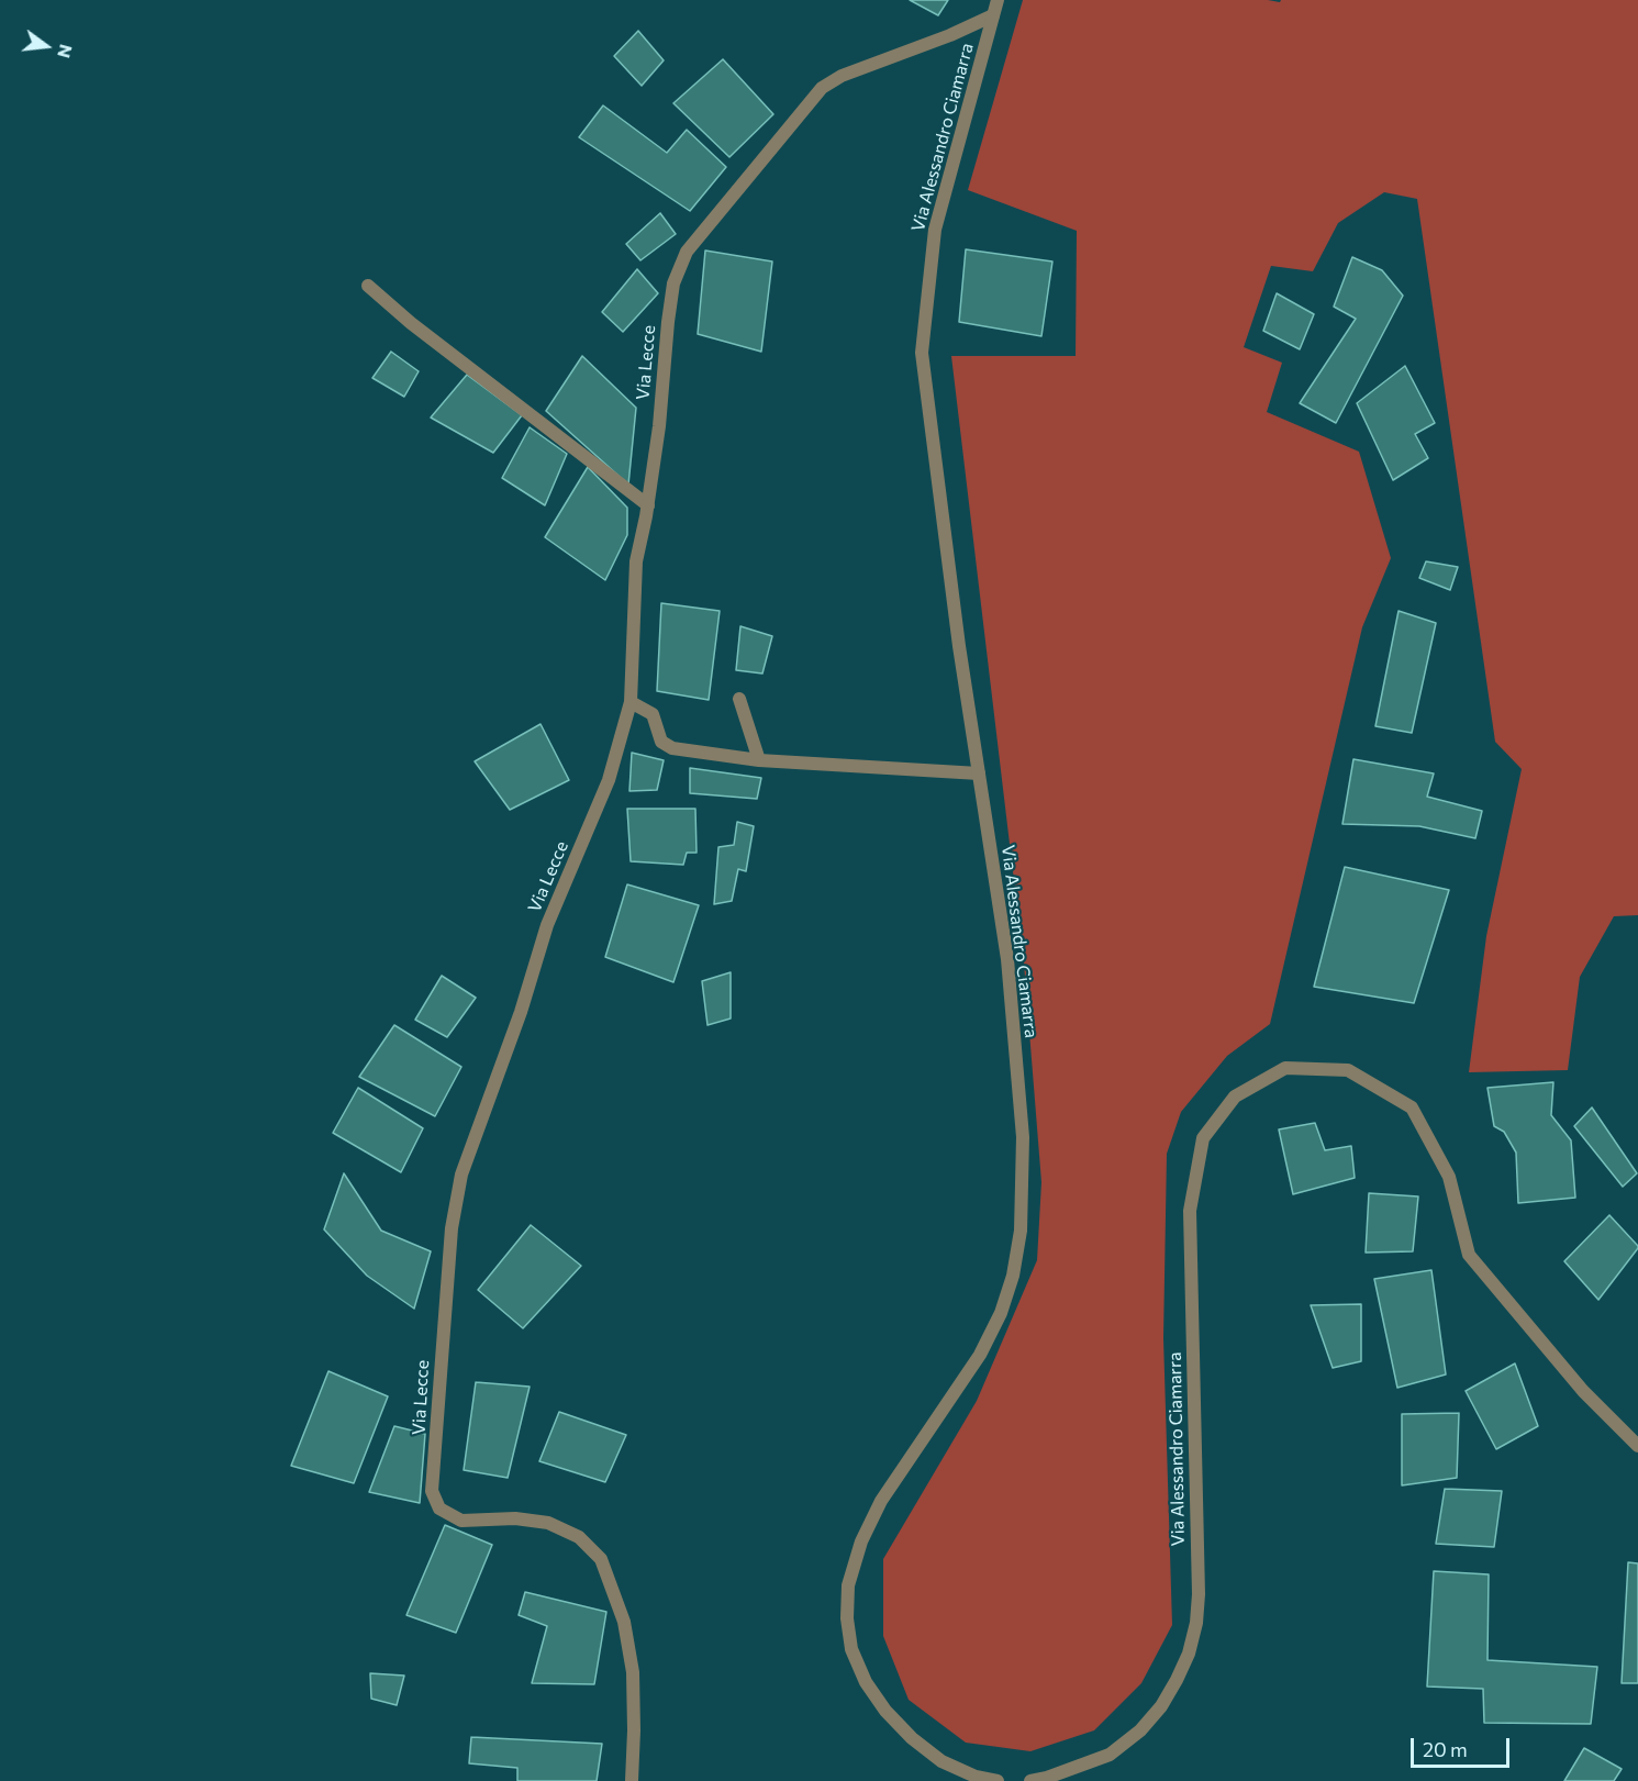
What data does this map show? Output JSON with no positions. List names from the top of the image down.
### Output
{
  "streets": {
    "street": ["Via Alessandro Ciamarra", "Via Lecce"]
  },
  "crossings": [
    ["Via Alessandro Ciamarra", "Via Lecce"]
  ],
  "scale_bar": "20 m",
  "north": "right"
}
